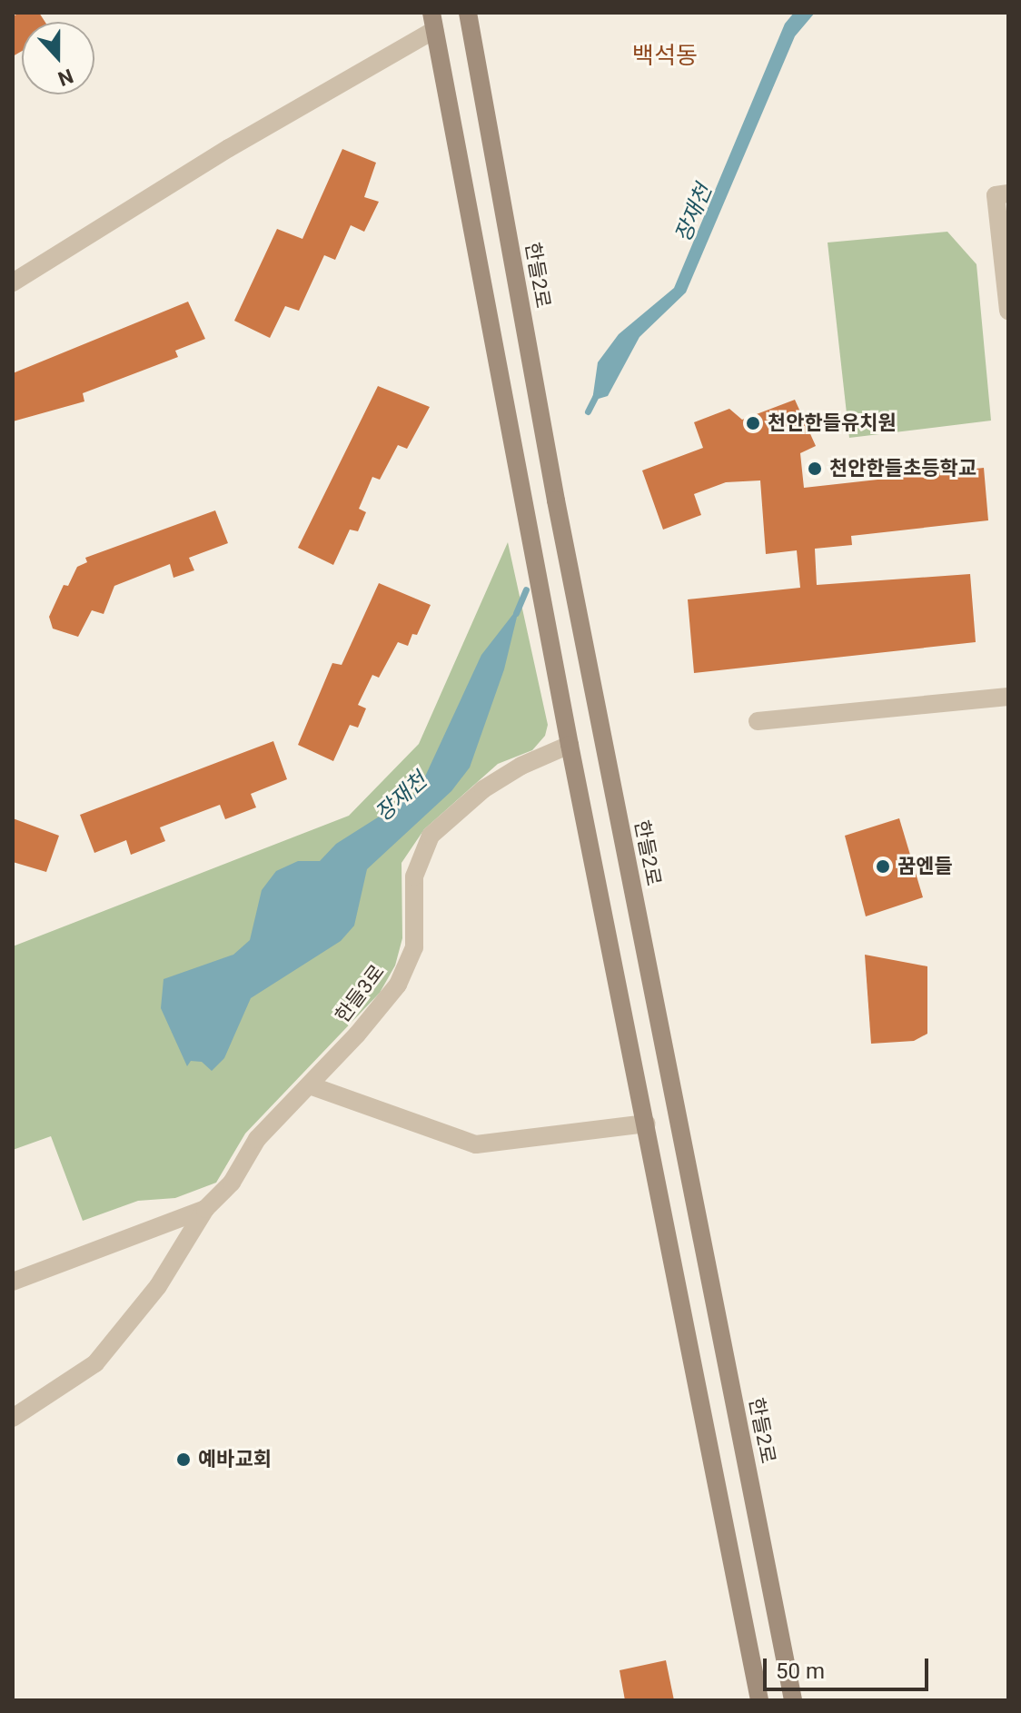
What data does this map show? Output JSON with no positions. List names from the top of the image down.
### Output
{
  "streets": {
    "street": ["한들2로", "한들3로"]
  },
  "districts": ["백석동"],
  "water": ["장재천"],
  "places": [
    "천안한들유치원",
    "천안한들초등학교",
    "꿈엔들",
    "예바교회"
  ],
  "scale_bar": "50 m",
  "north": "bottom"
}
